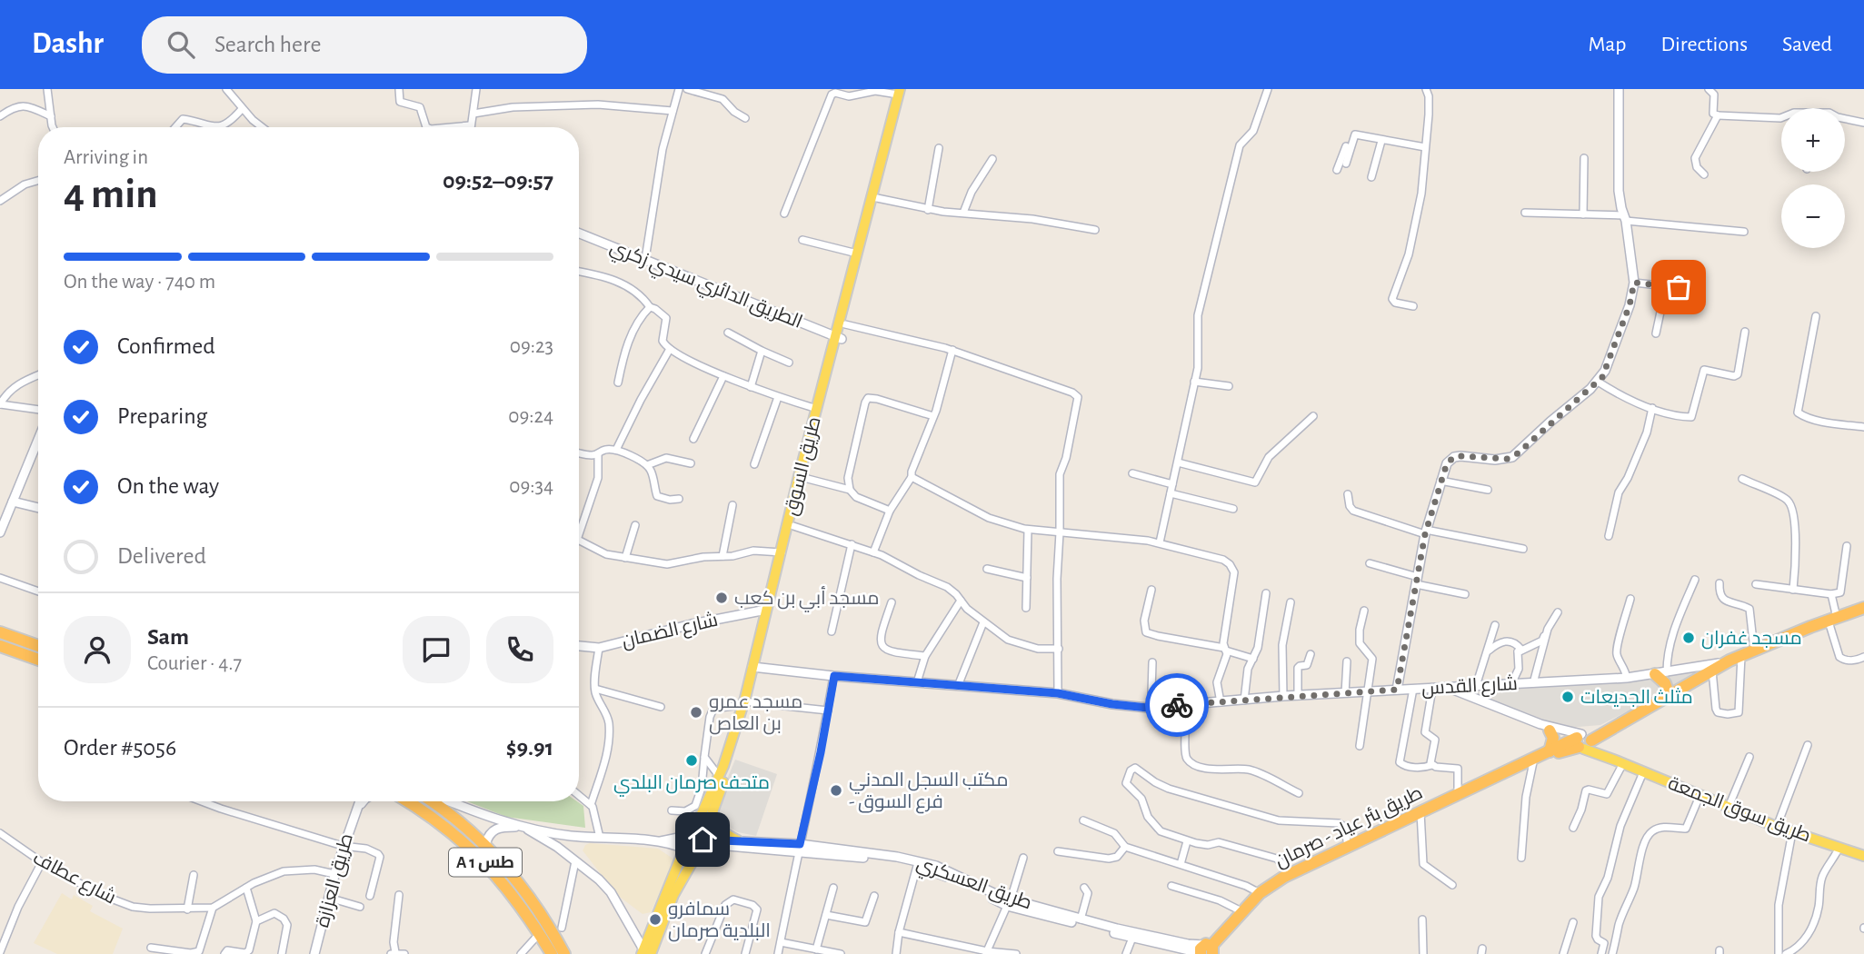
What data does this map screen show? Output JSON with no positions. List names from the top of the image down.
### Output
{
  "streets": {
    "highway": ["طريق بئر عياد - صرمان", "A 1 طس"],
    "main road": ["طريق السوق", "طريق سوق الجمعة"],
    "street": [
      "الطريق الدائري سيدي زكري",
      "شارع الضمان",
      "شارع القدس",
      "شارع عطاف",
      "طريق العزازة",
      "طريق العسكري"
    ]
  },
  "crossings": [
    ["الطريق الدائري سيدي زكري", "طريق السوق"],
    ["طريق السوق", "شارع الضمان"],
    ["طريق السوق", "شارع القدس"],
    ["طريق السوق", "طريق العسكري"],
    ["طريق سوق الجمعة", "طريق بئر عياد - صرمان"],
    ["طريق بئر عياد - صرمان", "طريق العسكري"],
    ["شارع عطاف", "طريق العزازة"]
  ],
  "places": [
    "مسجد أبي بن كعب",
    "مسجد غفران",
    "مثلث الجديعات",
    "مسجد عمرو بن العاص",
    "متحف صرمان البلدي",
    "مكتب السجل المدني - فرع السوق",
    "سمافرو البلدية صرمان"
  ],
  "page": {
    "header": "Dashr",
    "search": "Search here",
    "nav": ["Map", "Directions", "Saved"],
    "map_buttons": ["+", "−"],
    "heading": ["4 min", "Arriving in", "09:52–09:57"],
    "panel": [
      "Sam",
      "Courier · 4.7",
      "Order #5056",
      "$9.91"
    ],
    "bar": "On the way · 740 m",
    "list": [
      ["Confirmed", "09:23"],
      ["Preparing", "09:24"],
      ["On the way", "09:34"],
      "Delivered"
    ]
  }
}
